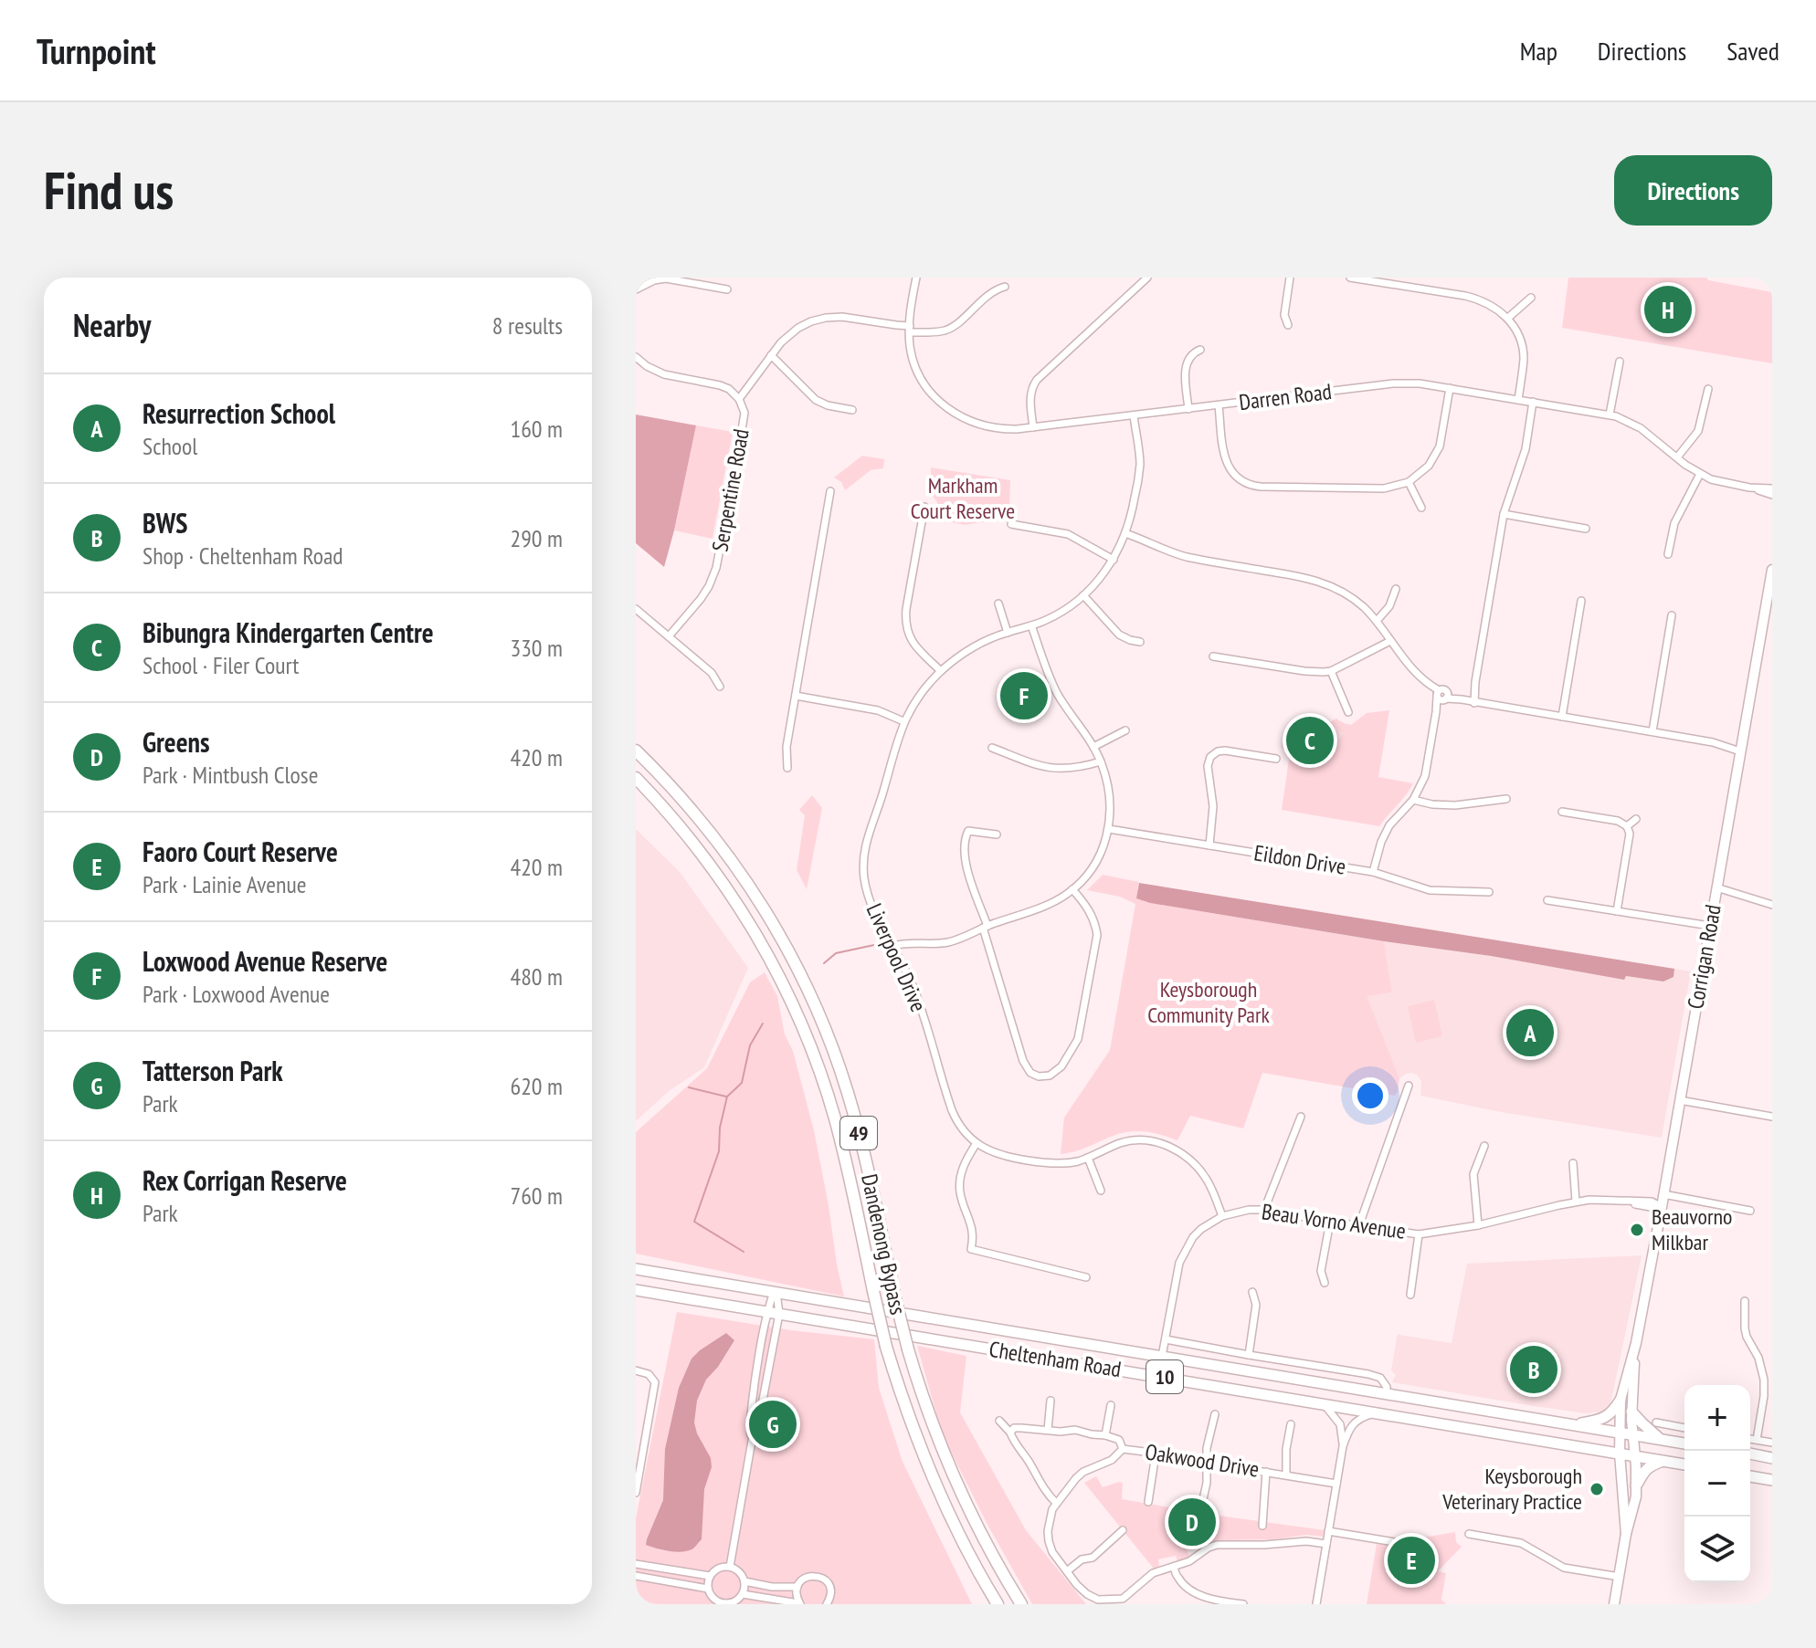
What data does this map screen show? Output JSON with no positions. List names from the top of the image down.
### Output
{
  "streets": {
    "highway": ["49", "Dandenong Bypass"],
    "main road": ["Corrigan Road", "Cheltenham Road", "10"],
    "street": [
      "Darren Road",
      "Serpentine Road",
      "Eildon Drive",
      "Liverpool Drive",
      "Beau Vorno Avenue",
      "Oakwood Drive"
    ]
  },
  "crossings": [
    ["Darren Road", "Liverpool Drive"],
    ["Corrigan Road", "Beau Vorno Avenue"],
    ["Corrigan Road", "Cheltenham Road"],
    ["Beau Vorno Avenue", "Cheltenham Road"]
  ],
  "parks": ["Markham Court Reserve", "Keysborough Community Park"],
  "places": ["Beauvorno Milkbar", "Keysborough Veterinary Practice"],
  "page": {
    "header": "Turnpoint",
    "nav": ["Map", "Directions", "Saved"],
    "buttons": "Directions",
    "title": "Find us",
    "heading": ["Nearby", "8 results"],
    "pins": [
      "H",
      "F",
      "C",
      "A",
      "B",
      "G",
      "D",
      "E"
    ],
    "list": [
      {
        "mark": "A",
        "name": "Resurrection School",
        "note": "School",
        "value": "160 m"
      },
      {
        "mark": "B",
        "name": "BWS",
        "note": "Shop · Cheltenham Road",
        "value": "290 m"
      },
      {
        "mark": "C",
        "name": "Bibungra Kindergarten Centre",
        "note": "School · Filer Court",
        "value": "330 m"
      },
      {
        "mark": "D",
        "name": "Greens",
        "note": "Park · Mintbush Close",
        "value": "420 m"
      },
      {
        "mark": "E",
        "name": "Faoro Court Reserve",
        "note": "Park · Lainie Avenue",
        "value": "420 m"
      },
      {
        "mark": "F",
        "name": "Loxwood Avenue Reserve",
        "note": "Park · Loxwood Avenue",
        "value": "480 m"
      },
      {
        "mark": "G",
        "name": "Tatterson Park",
        "note": "Park",
        "value": "620 m"
      },
      {
        "mark": "H",
        "name": "Rex Corrigan Reserve",
        "note": "Park",
        "value": "760 m"
      }
    ],
    "map_buttons": ["+", "−"]
  }
}
